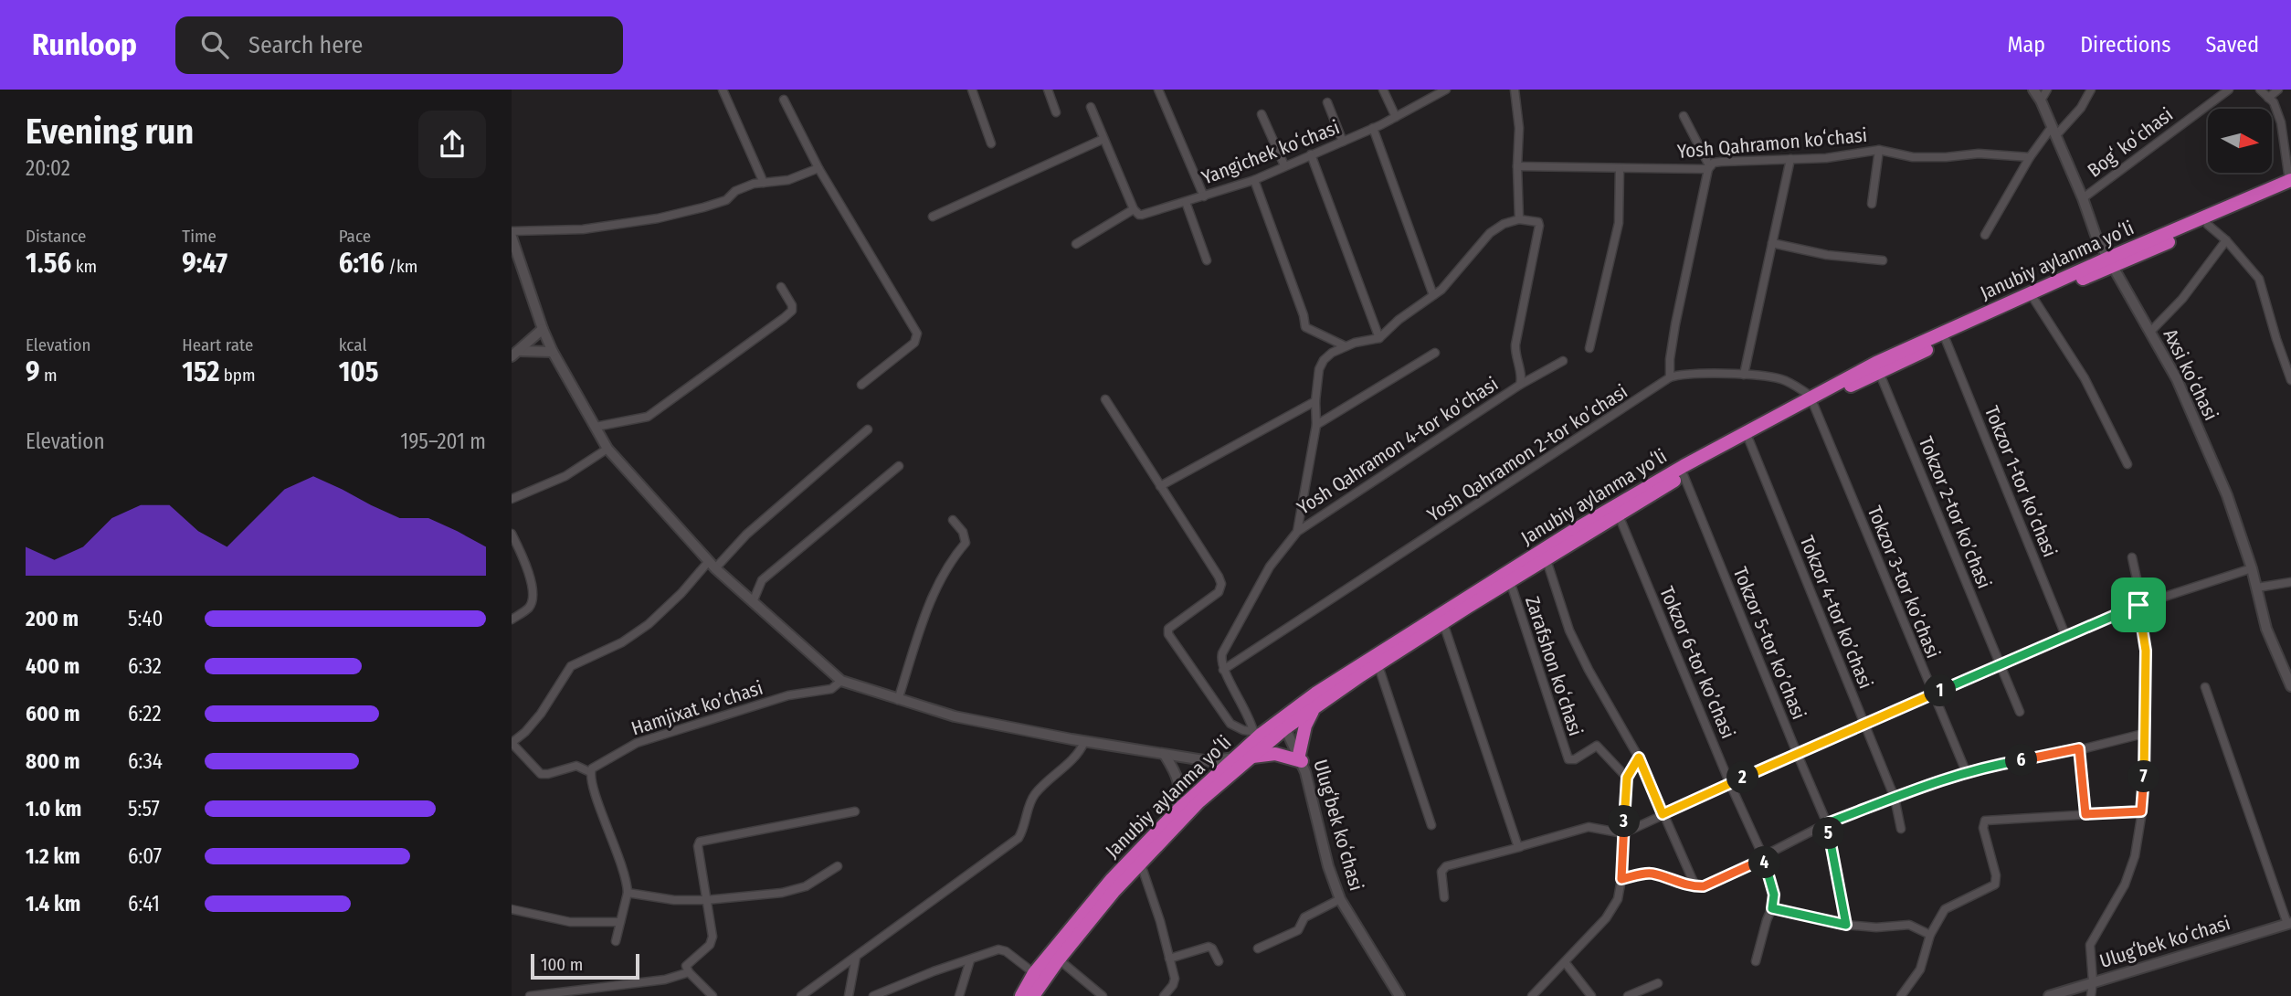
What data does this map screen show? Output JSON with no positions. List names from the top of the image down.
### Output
{
  "streets": {
    "highway": ["Janubiy aylanma yoʻli"],
    "street": [
      "Bogʻ koʻchasi",
      "Yosh Qahramon koʻchasi",
      "Yangichek koʻchasi",
      "Axsi koʻchasi",
      "Yosh Qahramon 4-tor koʼchasi",
      "Yosh Qahramon 2-tor koʼchasi",
      "Tokzor 1-tor koʼchasi",
      "Tokzor 2-tor koʼchasi",
      "Tokzor 3-tor koʼchasi",
      "Tokzor 4-tor koʼchasi",
      "Tokzor 5-tor koʼchasi",
      "Tokzor 6-tor koʼchasi",
      "Zarafshon koʻchasi",
      "Hamjixat ko’chasi",
      "Ulugʻbek koʻchasi"
    ]
  },
  "crossings": [
    ["Bogʻ koʻchasi", "Axsi koʻchasi"],
    ["Janubiy aylanma yoʻli", "Axsi koʻchasi"],
    ["Janubiy aylanma yoʻli", "Tokzor 1-tor koʼchasi"],
    ["Janubiy aylanma yoʻli", "Tokzor 2-tor koʼchasi"],
    ["Janubiy aylanma yoʻli", "Tokzor 3-tor koʼchasi"],
    ["Janubiy aylanma yoʻli", "Tokzor 4-tor koʼchasi"],
    ["Janubiy aylanma yoʻli", "Tokzor 5-tor koʼchasi"],
    ["Janubiy aylanma yoʻli", "Tokzor 6-tor koʼchasi"],
    ["Janubiy aylanma yoʻli", "Zarafshon koʻchasi"],
    ["Janubiy aylanma yoʻli", "Ulugʻbek koʻchasi"]
  ],
  "scale_bar": "100 m",
  "north": "right",
  "page": {
    "header": "Runloop",
    "search": "Search here",
    "nav": ["Map", "Directions", "Saved"],
    "heading": ["Evening run", "20:02"],
    "stats": [
      ["Distance", "1.56 km"],
      ["Time", "9:47"],
      ["Pace", "6:16 /km"],
      ["Elevation", "9 m"],
      ["Heart rate", "152 bpm"],
      ["kcal", "105"]
    ],
    "chart": ["Elevation", "195–201 m"],
    "list": [
      {
        "name": "200 m",
        "note": "5:40"
      },
      {
        "name": "400 m",
        "note": "6:32"
      },
      {
        "name": "600 m",
        "note": "6:22"
      },
      {
        "name": "800 m",
        "note": "6:34"
      },
      {
        "name": "1.0 km",
        "note": "5:57"
      },
      {
        "name": "1.2 km",
        "note": "6:07"
      },
      {
        "name": "1.4 km",
        "note": "6:41"
      }
    ],
    "pins": [
      "1",
      "6",
      "7",
      "2",
      "3",
      "5",
      "4"
    ],
    "scale": "100 m"
  }
}
